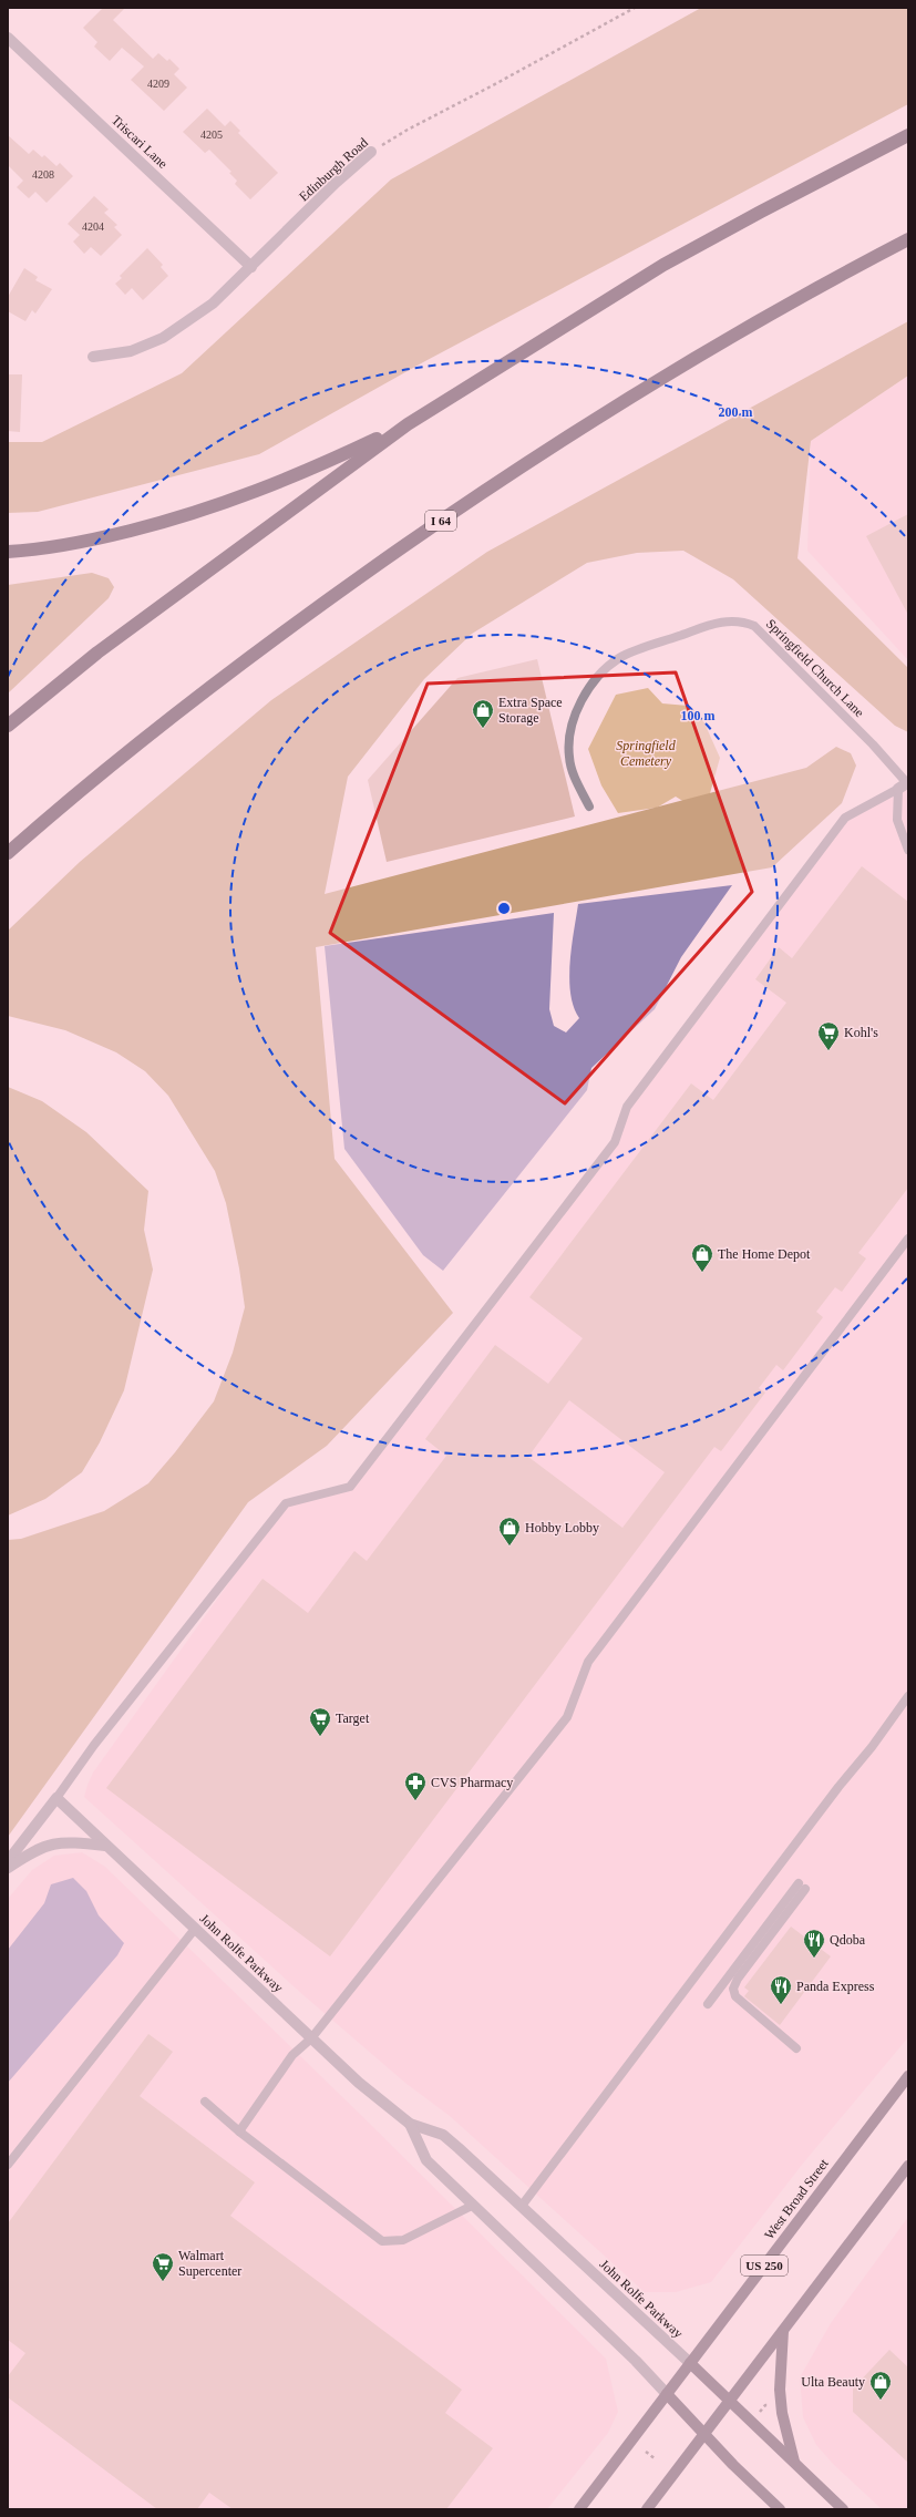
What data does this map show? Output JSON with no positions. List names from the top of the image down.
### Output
{
  "streets": {
    "highway": ["I 64"],
    "main road": ["John Rolfe Parkway", "West Broad Street", "US 250"],
    "street": ["Triscari Lane", "Edinburgh Road"],
    "lane": ["Springfield Church Lane"]
  },
  "crossings": [
    ["Triscari Lane", "Edinburgh Road"],
    ["John Rolfe Parkway", "West Broad Street"]
  ],
  "parks": ["Springfield Cemetery"],
  "places": {
    "shop": [
      "Extra Space Storage",
      "The Home Depot",
      "Hobby Lobby",
      "Ulta Beauty"
    ],
    "supermarket": ["Kohl's", "Target", "Walmart Supercenter"],
    "pharmacy": ["CVS Pharmacy"],
    "restaurant": ["Qdoba", "Panda Express"]
  },
  "house_numbers": [
    "4209",
    "4205",
    "4208",
    "4204"
  ],
  "rings": ["200 m", "100 m"]
}
